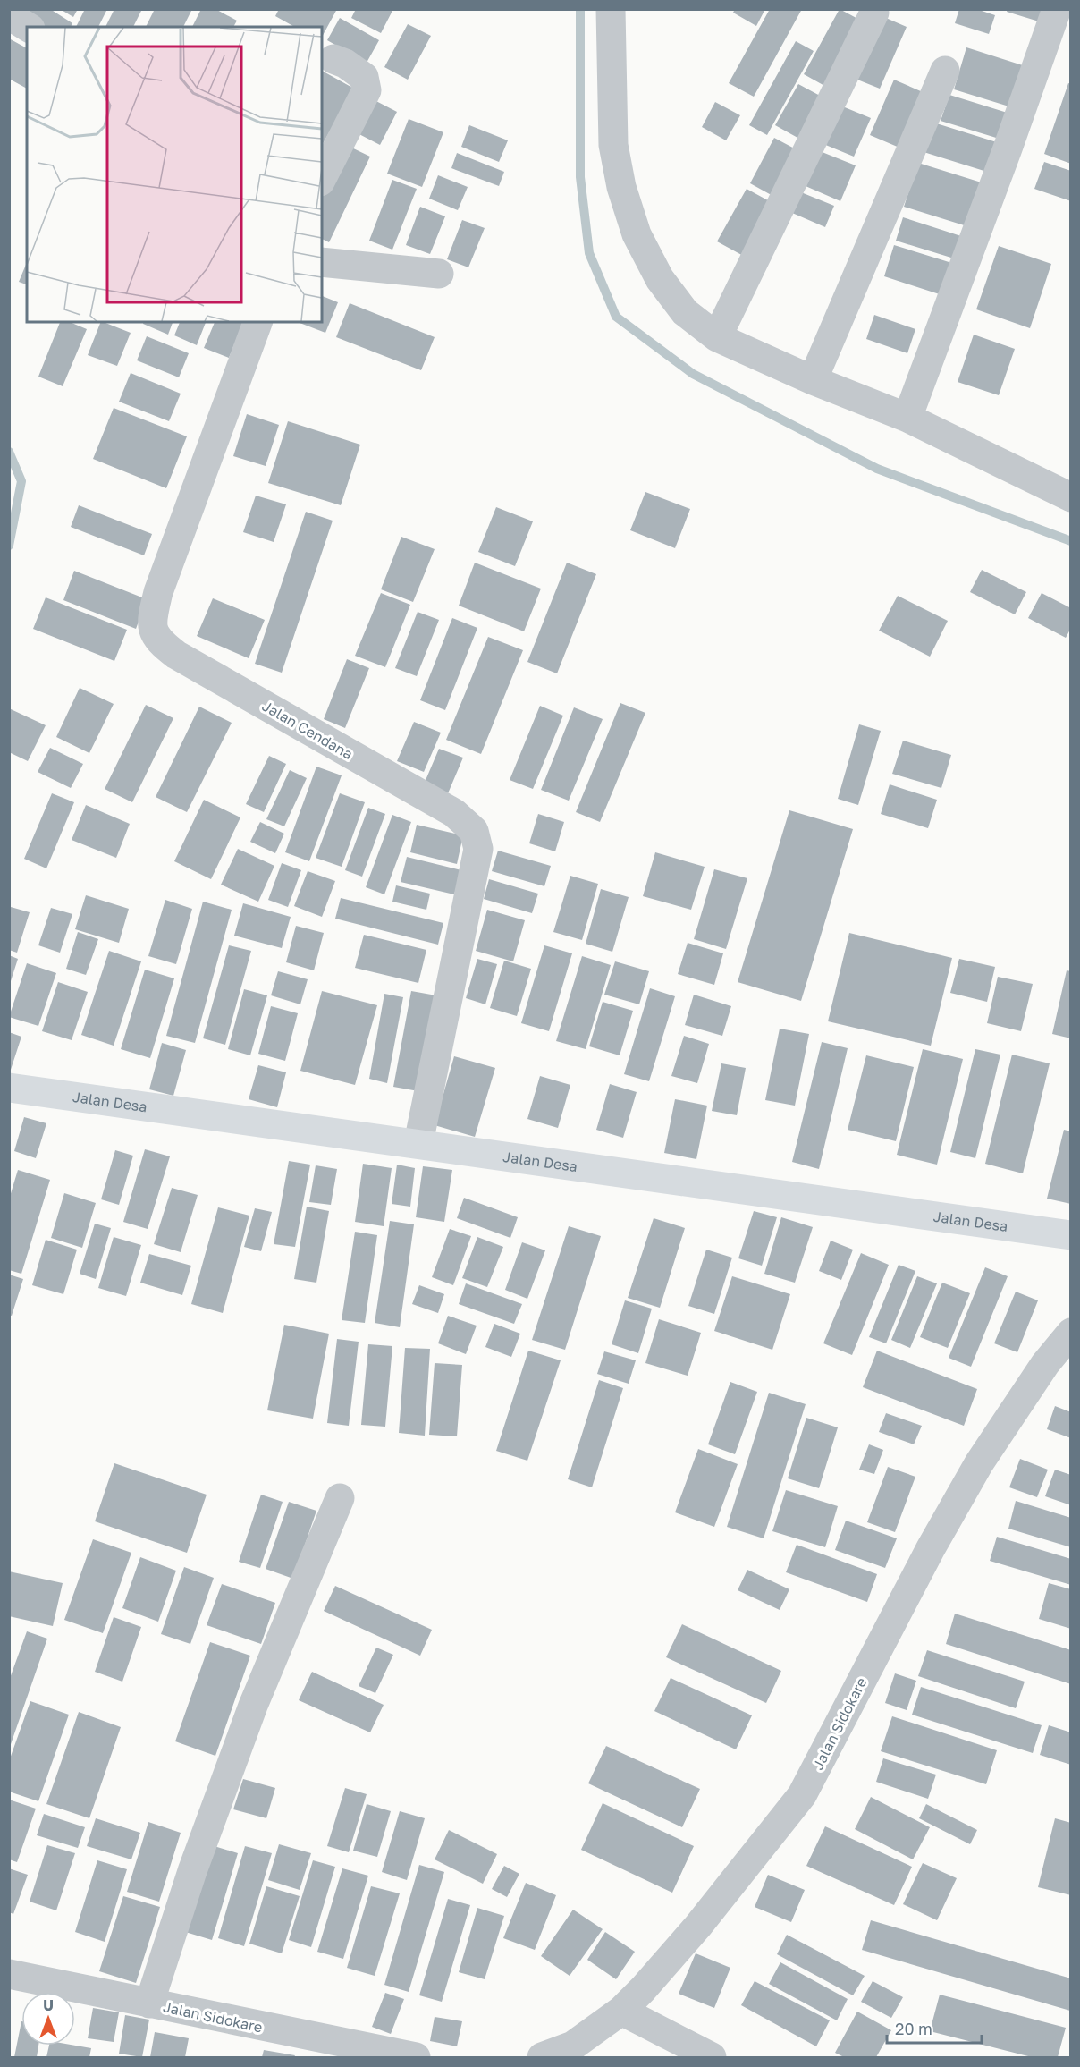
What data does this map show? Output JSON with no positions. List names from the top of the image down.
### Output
{
  "streets": {
    "street": ["Jalan Cendana", "Jalan Desa", "Jalan Sidokare"]
  },
  "crossings": [
    ["Jalan Cendana", "Jalan Desa"]
  ],
  "scale_bar": "20 m",
  "north": "top"
}
